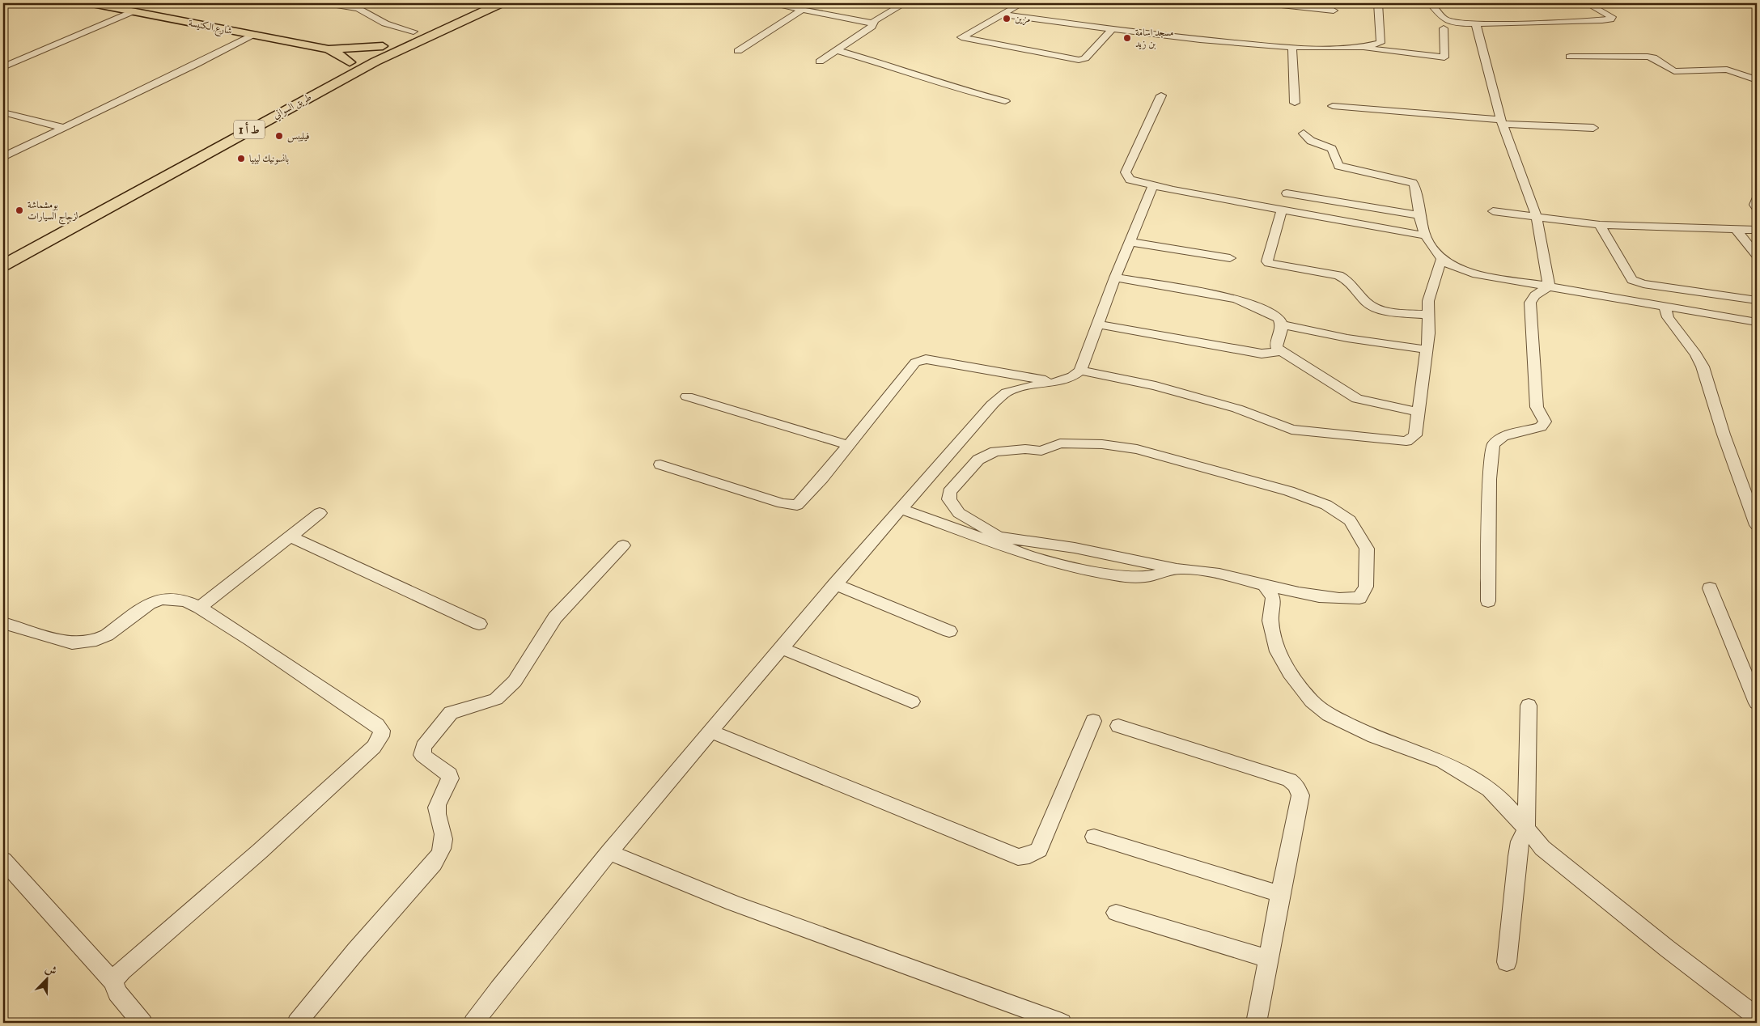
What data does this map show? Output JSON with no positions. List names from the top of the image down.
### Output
{
  "streets": {
    "highway": ["طريق السواني", "ط أ 1"],
    "main road": ["شارع الكنيسة"]
  },
  "crossings": [
    ["شارع الكنيسة", "طريق السواني"]
  ],
  "places": [
    "مزين",
    "مسجد اسامة بن زيد",
    "فيليبس",
    "بانسونيك ليبيا",
    "بومشماشة لزجاج السيارات"
  ],
  "north": "top right"
}
